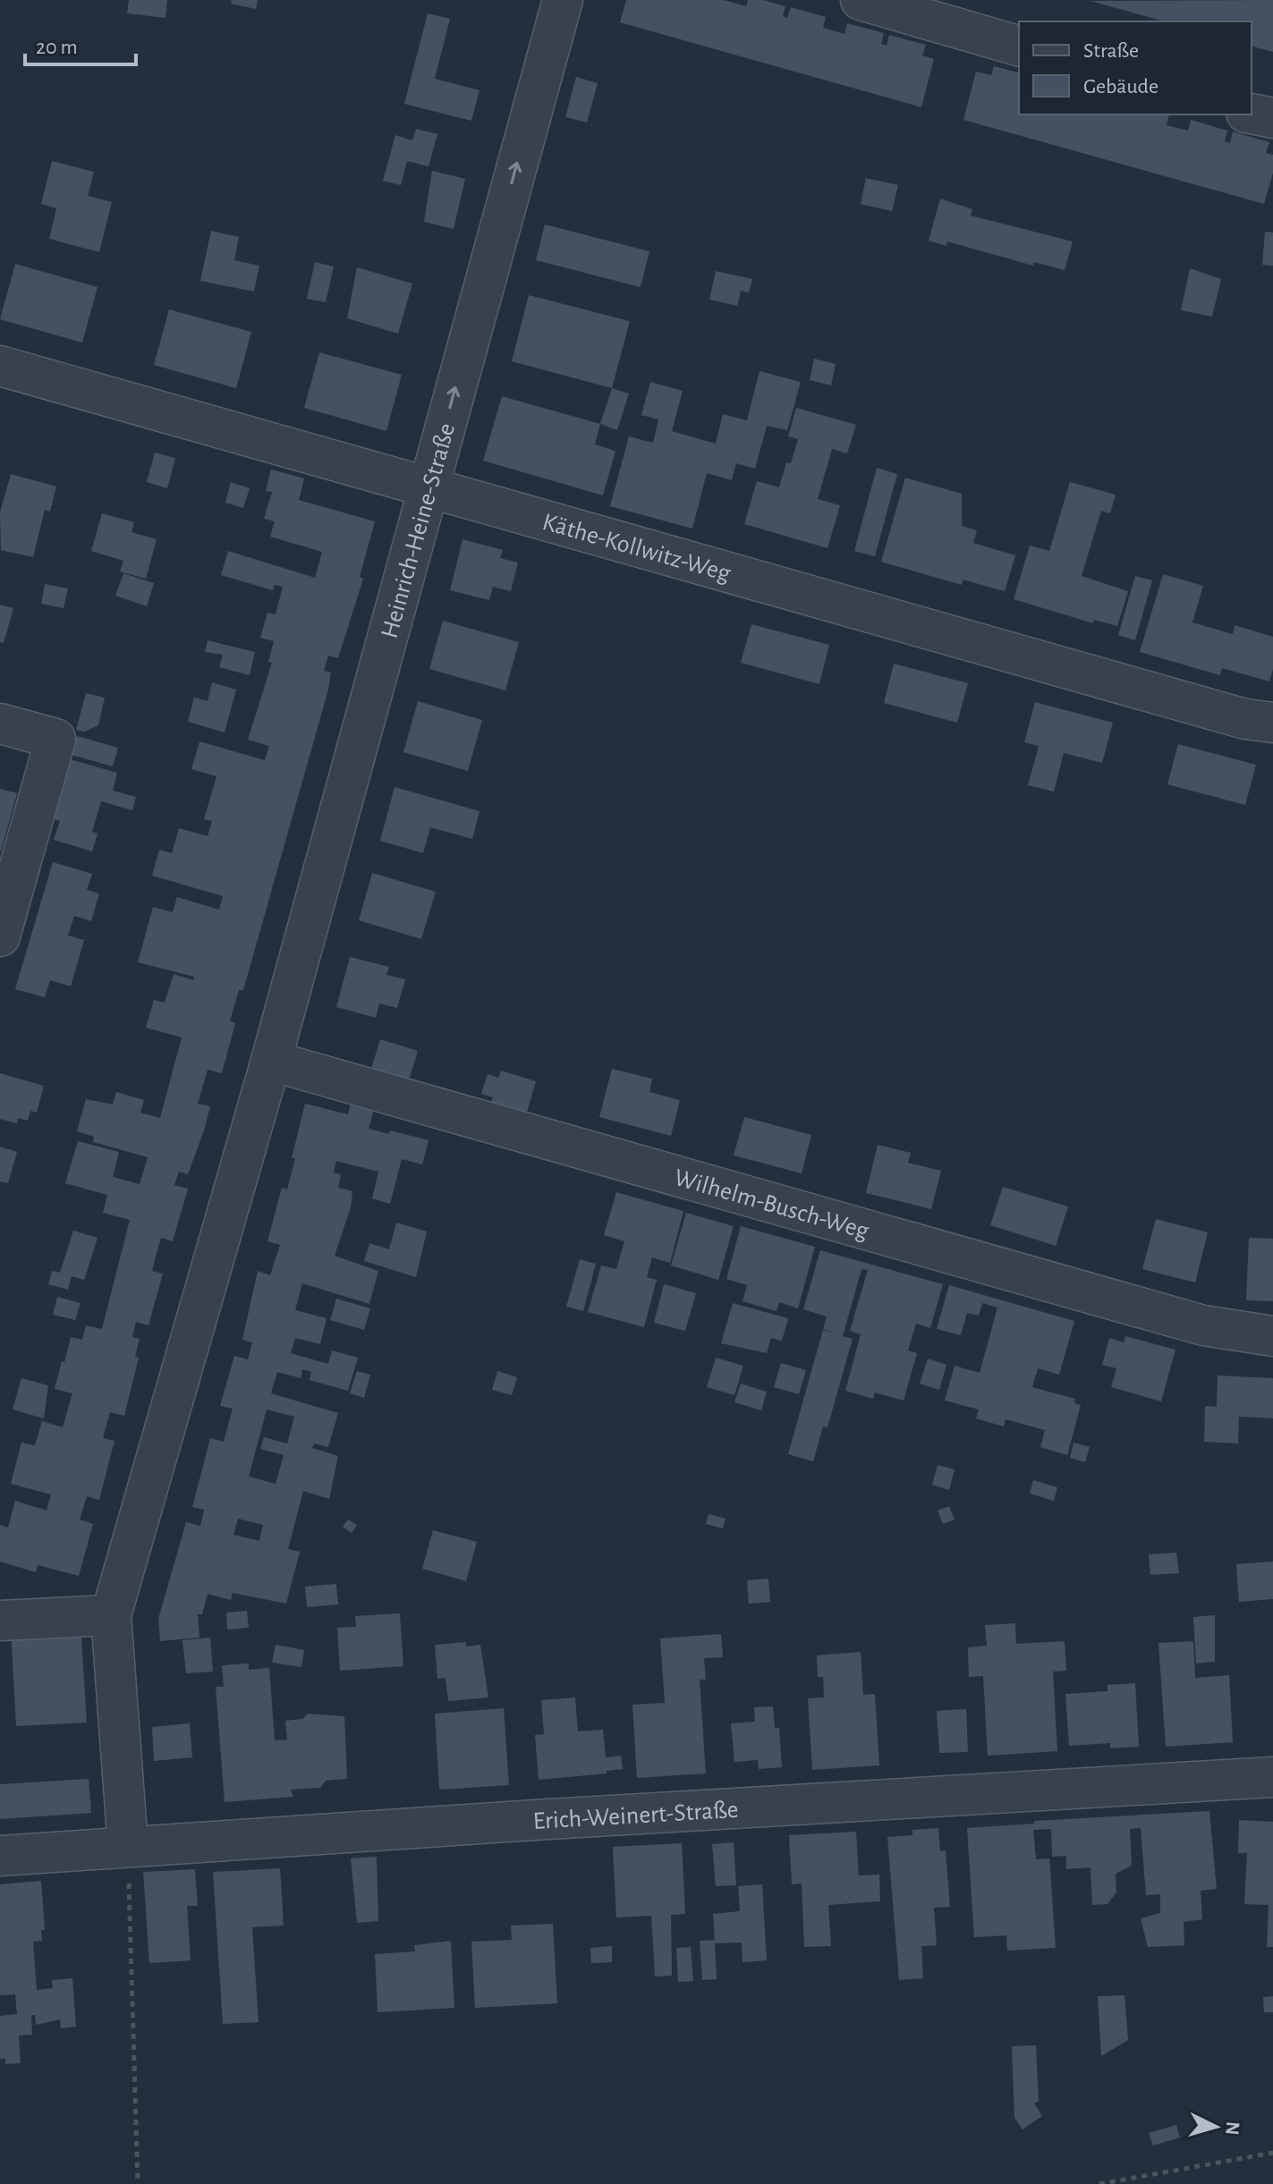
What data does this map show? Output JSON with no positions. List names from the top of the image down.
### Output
{
  "streets": {
    "street": [
      "Heinrich-Heine-Straße",
      "Käthe-Kollwitz-Weg",
      "Wilhelm-Busch-Weg",
      "Erich-Weinert-Straße"
    ]
  },
  "crossings": [
    ["Heinrich-Heine-Straße", "Käthe-Kollwitz-Weg"],
    ["Heinrich-Heine-Straße", "Wilhelm-Busch-Weg"]
  ],
  "legend": ["Straße", "Gebäude"],
  "scale_bar": "20 m",
  "north": "right"
}
